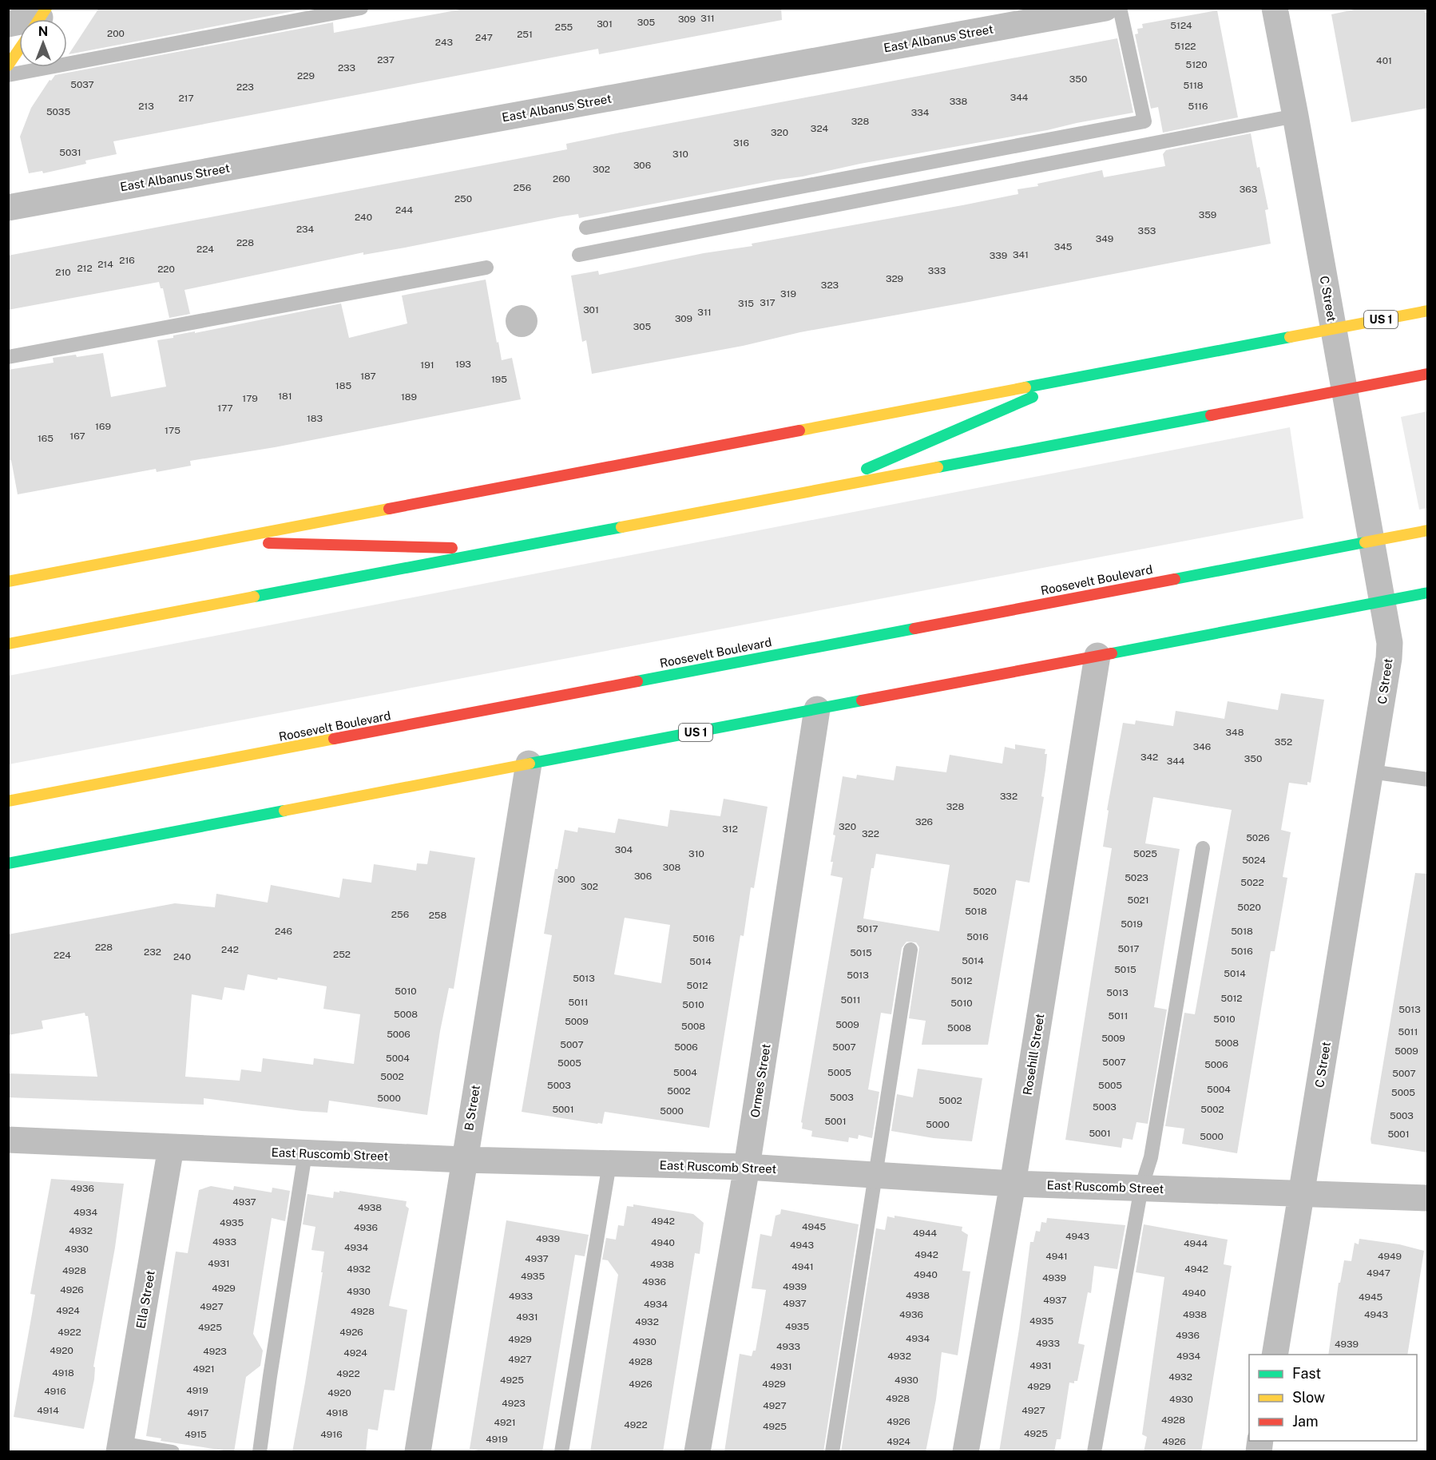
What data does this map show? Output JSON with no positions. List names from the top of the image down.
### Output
{
  "streets": {
    "main road": ["US 1", "Roosevelt Boulevard"],
    "street": [
      "East Albanus Street",
      "C Street",
      "Rosehill Street",
      "Ormes Street",
      "B Street",
      "East Ruscomb Street",
      "Ella Street"
    ]
  },
  "crossings": [
    ["C Street", "US 1"],
    ["C Street", "Roosevelt Boulevard"],
    ["C Street", "East Ruscomb Street"],
    ["US 1", "Rosehill Street"],
    ["US 1", "Ormes Street"],
    ["US 1", "B Street"],
    ["Rosehill Street", "East Ruscomb Street"],
    ["Ormes Street", "East Ruscomb Street"],
    ["B Street", "East Ruscomb Street"],
    ["East Ruscomb Street", "Ella Street"]
  ],
  "house_numbers": [
    "311",
    "309",
    "305",
    "301",
    "5124",
    "255",
    "200",
    "251",
    "247",
    "243",
    "5122",
    "237",
    "401",
    "5120",
    "233",
    "229",
    "350",
    "5037",
    "5118",
    "223",
    "344",
    "217",
    "338",
    "213",
    "5116",
    "5035",
    "334",
    "328",
    "324",
    "320",
    "316",
    "5031",
    "310",
    "306",
    "302",
    "260",
    "256",
    "363",
    "250",
    "244",
    "359",
    "240",
    "234",
    "353",
    "349",
    "228",
    "345",
    "224",
    "341",
    "339",
    "216",
    "214",
    "212",
    "220",
    "333",
    "210",
    "329",
    "323",
    "319",
    "317",
    "315",
    "301",
    "311",
    "309",
    "305",
    "193",
    "191",
    "187",
    "195",
    "185",
    "181",
    "189",
    "179",
    "177",
    "183",
    "169",
    "175",
    "167",
    "165",
    "348",
    "352",
    "346",
    "342",
    "350",
    "344",
    "332",
    "328",
    "326",
    "320",
    "312",
    "322",
    "5026",
    "304",
    "310",
    "5025",
    "5024",
    "308",
    "306",
    "5023",
    "300",
    "5022",
    "302",
    "5020",
    "5021",
    "5020",
    "5018",
    "256",
    "258",
    "5019",
    "5017",
    "246",
    "5018",
    "5016",
    "5016",
    "228",
    "5017",
    "242",
    "5016",
    "232",
    "5015",
    "252",
    "224",
    "240",
    "5014",
    "5014",
    "5015",
    "5014",
    "5013",
    "5013",
    "5012",
    "5012",
    "5010",
    "5013",
    "5012",
    "5011",
    "5011",
    "5010",
    "5010",
    "5013",
    "5008",
    "5011",
    "5010",
    "5009",
    "5009",
    "5008",
    "5008",
    "5011",
    "5006",
    "5009",
    "5008",
    "5007",
    "5006",
    "5007",
    "5009",
    "5004",
    "5007",
    "5005",
    "5006",
    "5004",
    "5005",
    "5007",
    "5002",
    "5003",
    "5005",
    "5004",
    "5002",
    "5005",
    "5003",
    "5000",
    "5002",
    "5003",
    "5001",
    "5002",
    "5000",
    "5003",
    "5001",
    "5000",
    "5001",
    "5001",
    "5000",
    "4936",
    "4937",
    "4938",
    "4934",
    "4942",
    "4935",
    "4945",
    "4936",
    "4932",
    "4944",
    "4943",
    "4939",
    "4933",
    "4940",
    "4944",
    "4943",
    "4934",
    "4930",
    "4942",
    "4941",
    "4949",
    "4937",
    "4931",
    "4938",
    "4941",
    "4932",
    "4942",
    "4928",
    "4947",
    "4940",
    "4935",
    "4939",
    "4936",
    "4939",
    "4929",
    "4926",
    "4930",
    "4940",
    "4938",
    "4933",
    "4945",
    "4937",
    "4937",
    "4934",
    "4927",
    "4924",
    "4928",
    "4936",
    "4938",
    "4943",
    "4931",
    "4935",
    "4932",
    "4935",
    "4925",
    "4922",
    "4926",
    "4936",
    "4934",
    "4929",
    "4930",
    "4933",
    "4939",
    "4933",
    "4920",
    "4923",
    "4924",
    "4932",
    "4934",
    "4927",
    "4928",
    "4931",
    "4931",
    "4921",
    "4918",
    "4922",
    "4932",
    "4925",
    "4930",
    "4926",
    "4929",
    "4929",
    "4919",
    "4916",
    "4920",
    "4928",
    "4930",
    "4923",
    "4927",
    "4914",
    "4927",
    "4917",
    "4918",
    "4928",
    "4926",
    "4921",
    "4922",
    "4925",
    "4925",
    "4915",
    "4916",
    "4919",
    "4924",
    "4926"
  ],
  "legend": ["Fast", "Slow", "Jam"],
  "north": "top"
}
